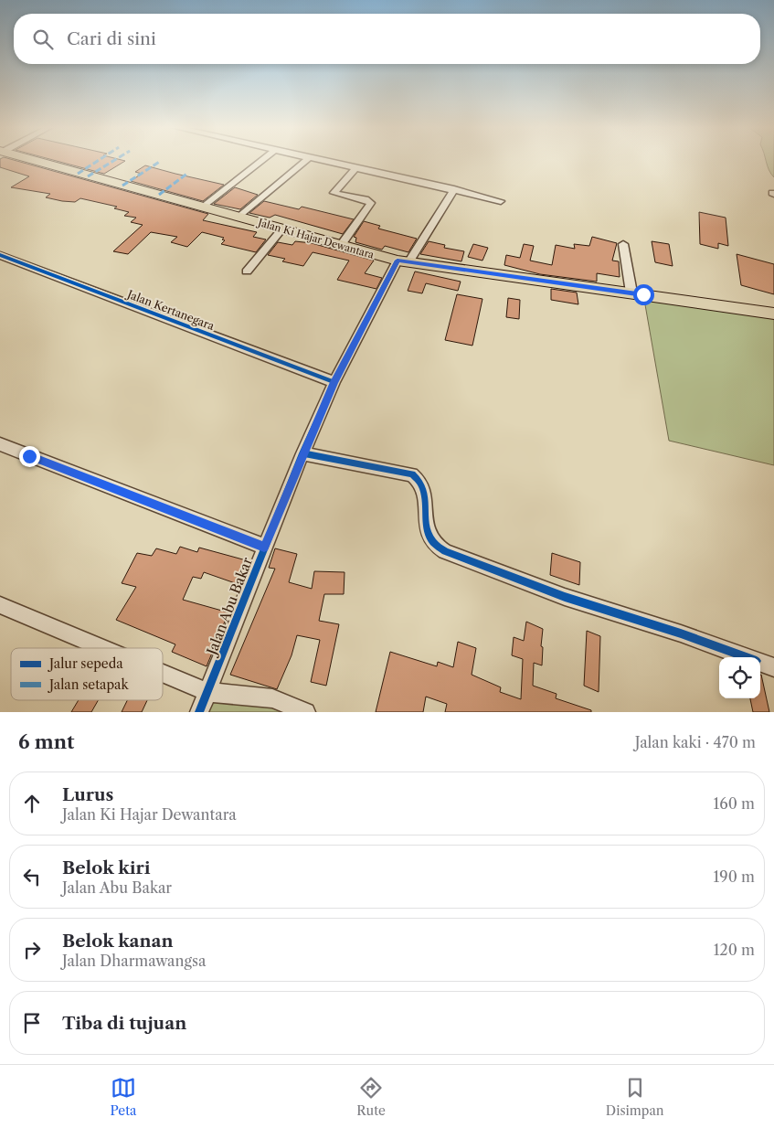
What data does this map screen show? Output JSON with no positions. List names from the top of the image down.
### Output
{
  "streets": {
    "main road": ["Jalan Ki Hajar Dewantara"],
    "street": ["Jalan Kertanegara", "Jalan Abu Bakar"]
  },
  "crossings": [
    ["Jalan Ki Hajar Dewantara", "Jalan Abu Bakar"],
    ["Jalan Kertanegara", "Jalan Abu Bakar"]
  ],
  "legend": ["Jalur sepeda", "Jalan setapak"],
  "page": {
    "search": "Cari di sini",
    "heading": ["6 mnt", "Jalan kaki · 470 m"],
    "list": [
      ["Lurus", "Jalan Ki Hajar Dewantara", "160 m"],
      ["Belok kiri", "Jalan Abu Bakar", "190 m"],
      ["Belok kanan", "Jalan Dharmawangsa", "120 m"],
      "Tiba di tujuan"
    ],
    "nav": ["Peta", "Rute", "Disimpan"]
  }
}
